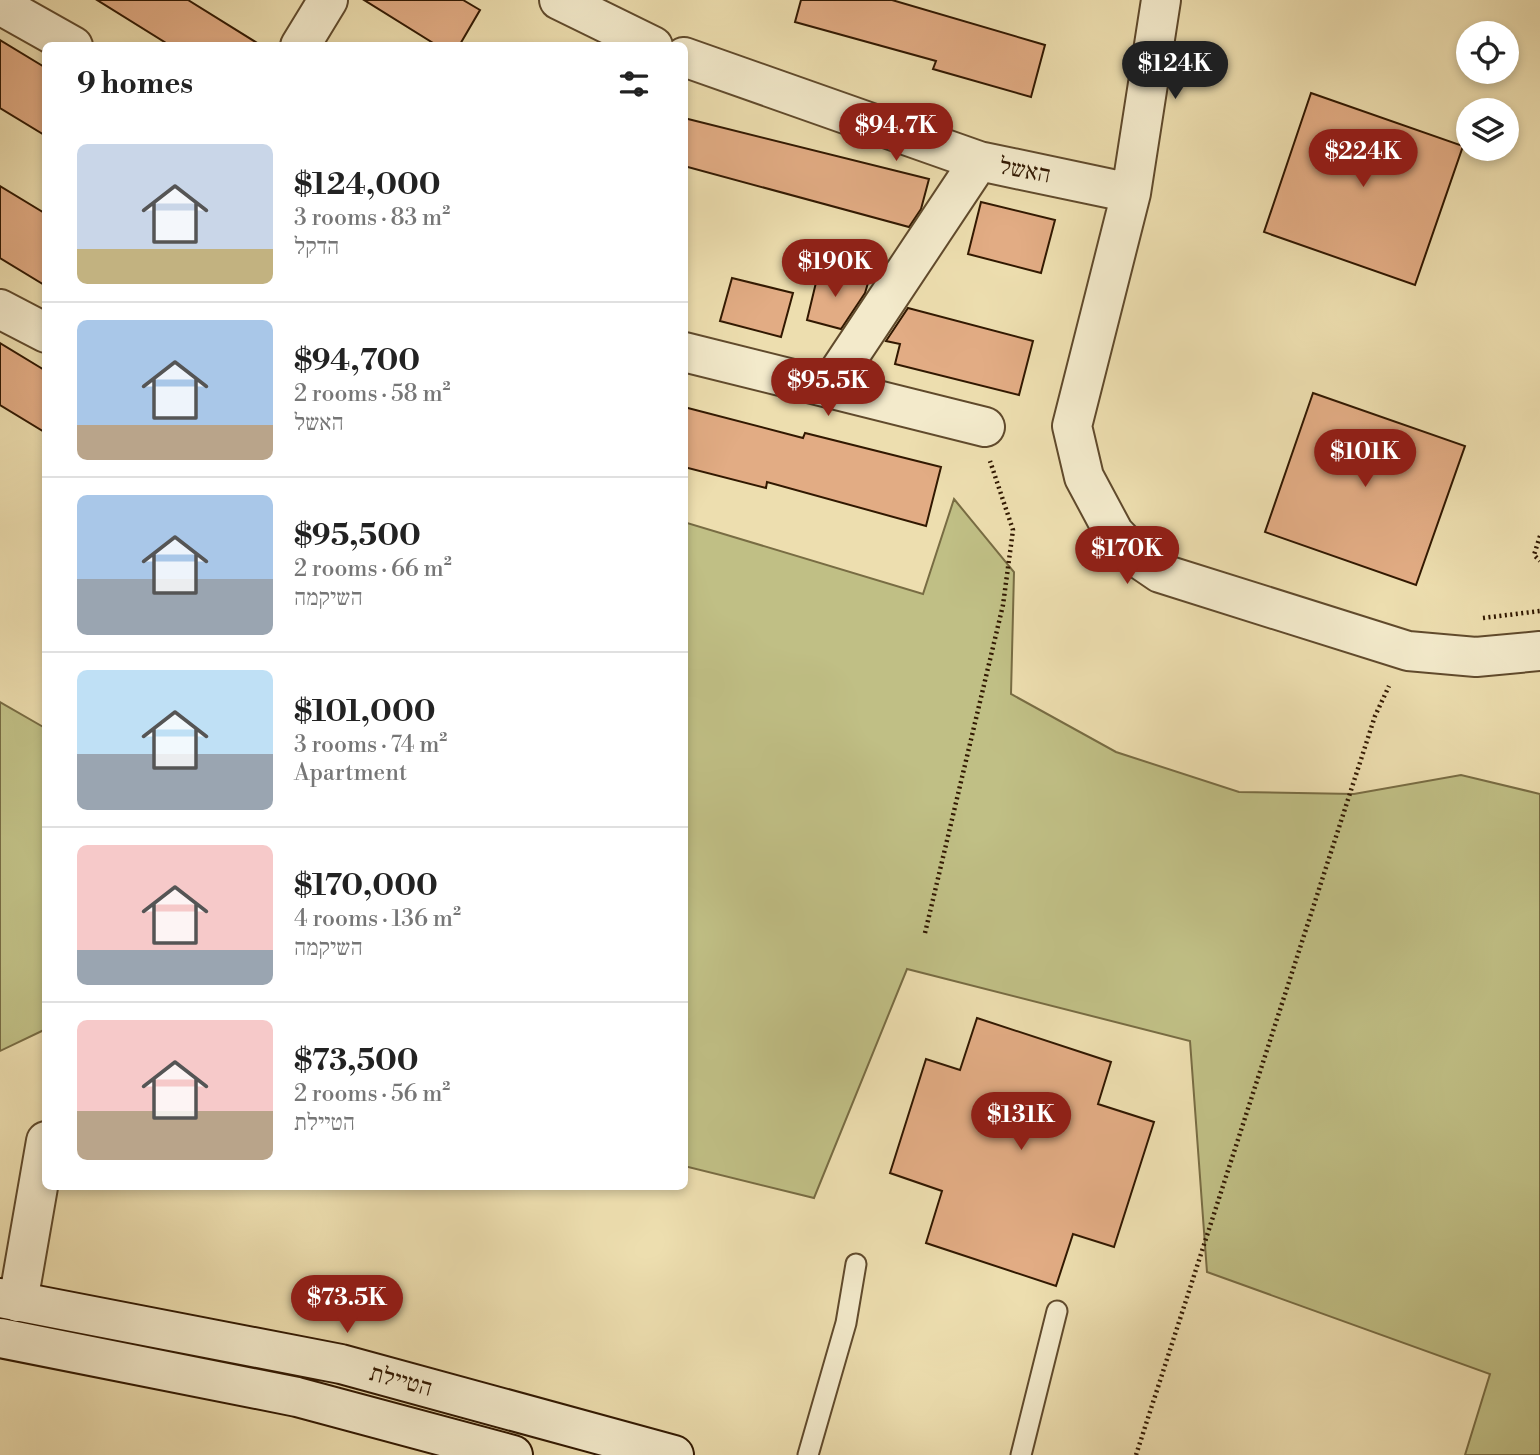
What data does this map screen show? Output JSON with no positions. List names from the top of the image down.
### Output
{
  "streets": {
    "street": ["האשל", "הטיילת"]
  },
  "page": {
    "price": [
      "$124K",
      "$94.7K",
      "$224K",
      "$190K",
      "$95.5K",
      "$101K",
      "$170K",
      "$131K",
      "$73.5K"
    ],
    "heading": "9 homes",
    "list": [
      {
        "name": "$124,000",
        "note": "3 rooms · 83 m² · הדקל"
      },
      {
        "name": "$94,700",
        "note": "2 rooms · 58 m² · האשל"
      },
      {
        "name": "$95,500",
        "note": "2 rooms · 66 m² · השיקמה"
      },
      {
        "name": "$101,000",
        "note": "3 rooms · 74 m² · Apartment"
      },
      {
        "name": "$170,000",
        "note": "4 rooms · 136 m² · השיקמה"
      },
      {
        "name": "$73,500",
        "note": "2 rooms · 56 m² · הטיילת"
      }
    ]
  }
}
